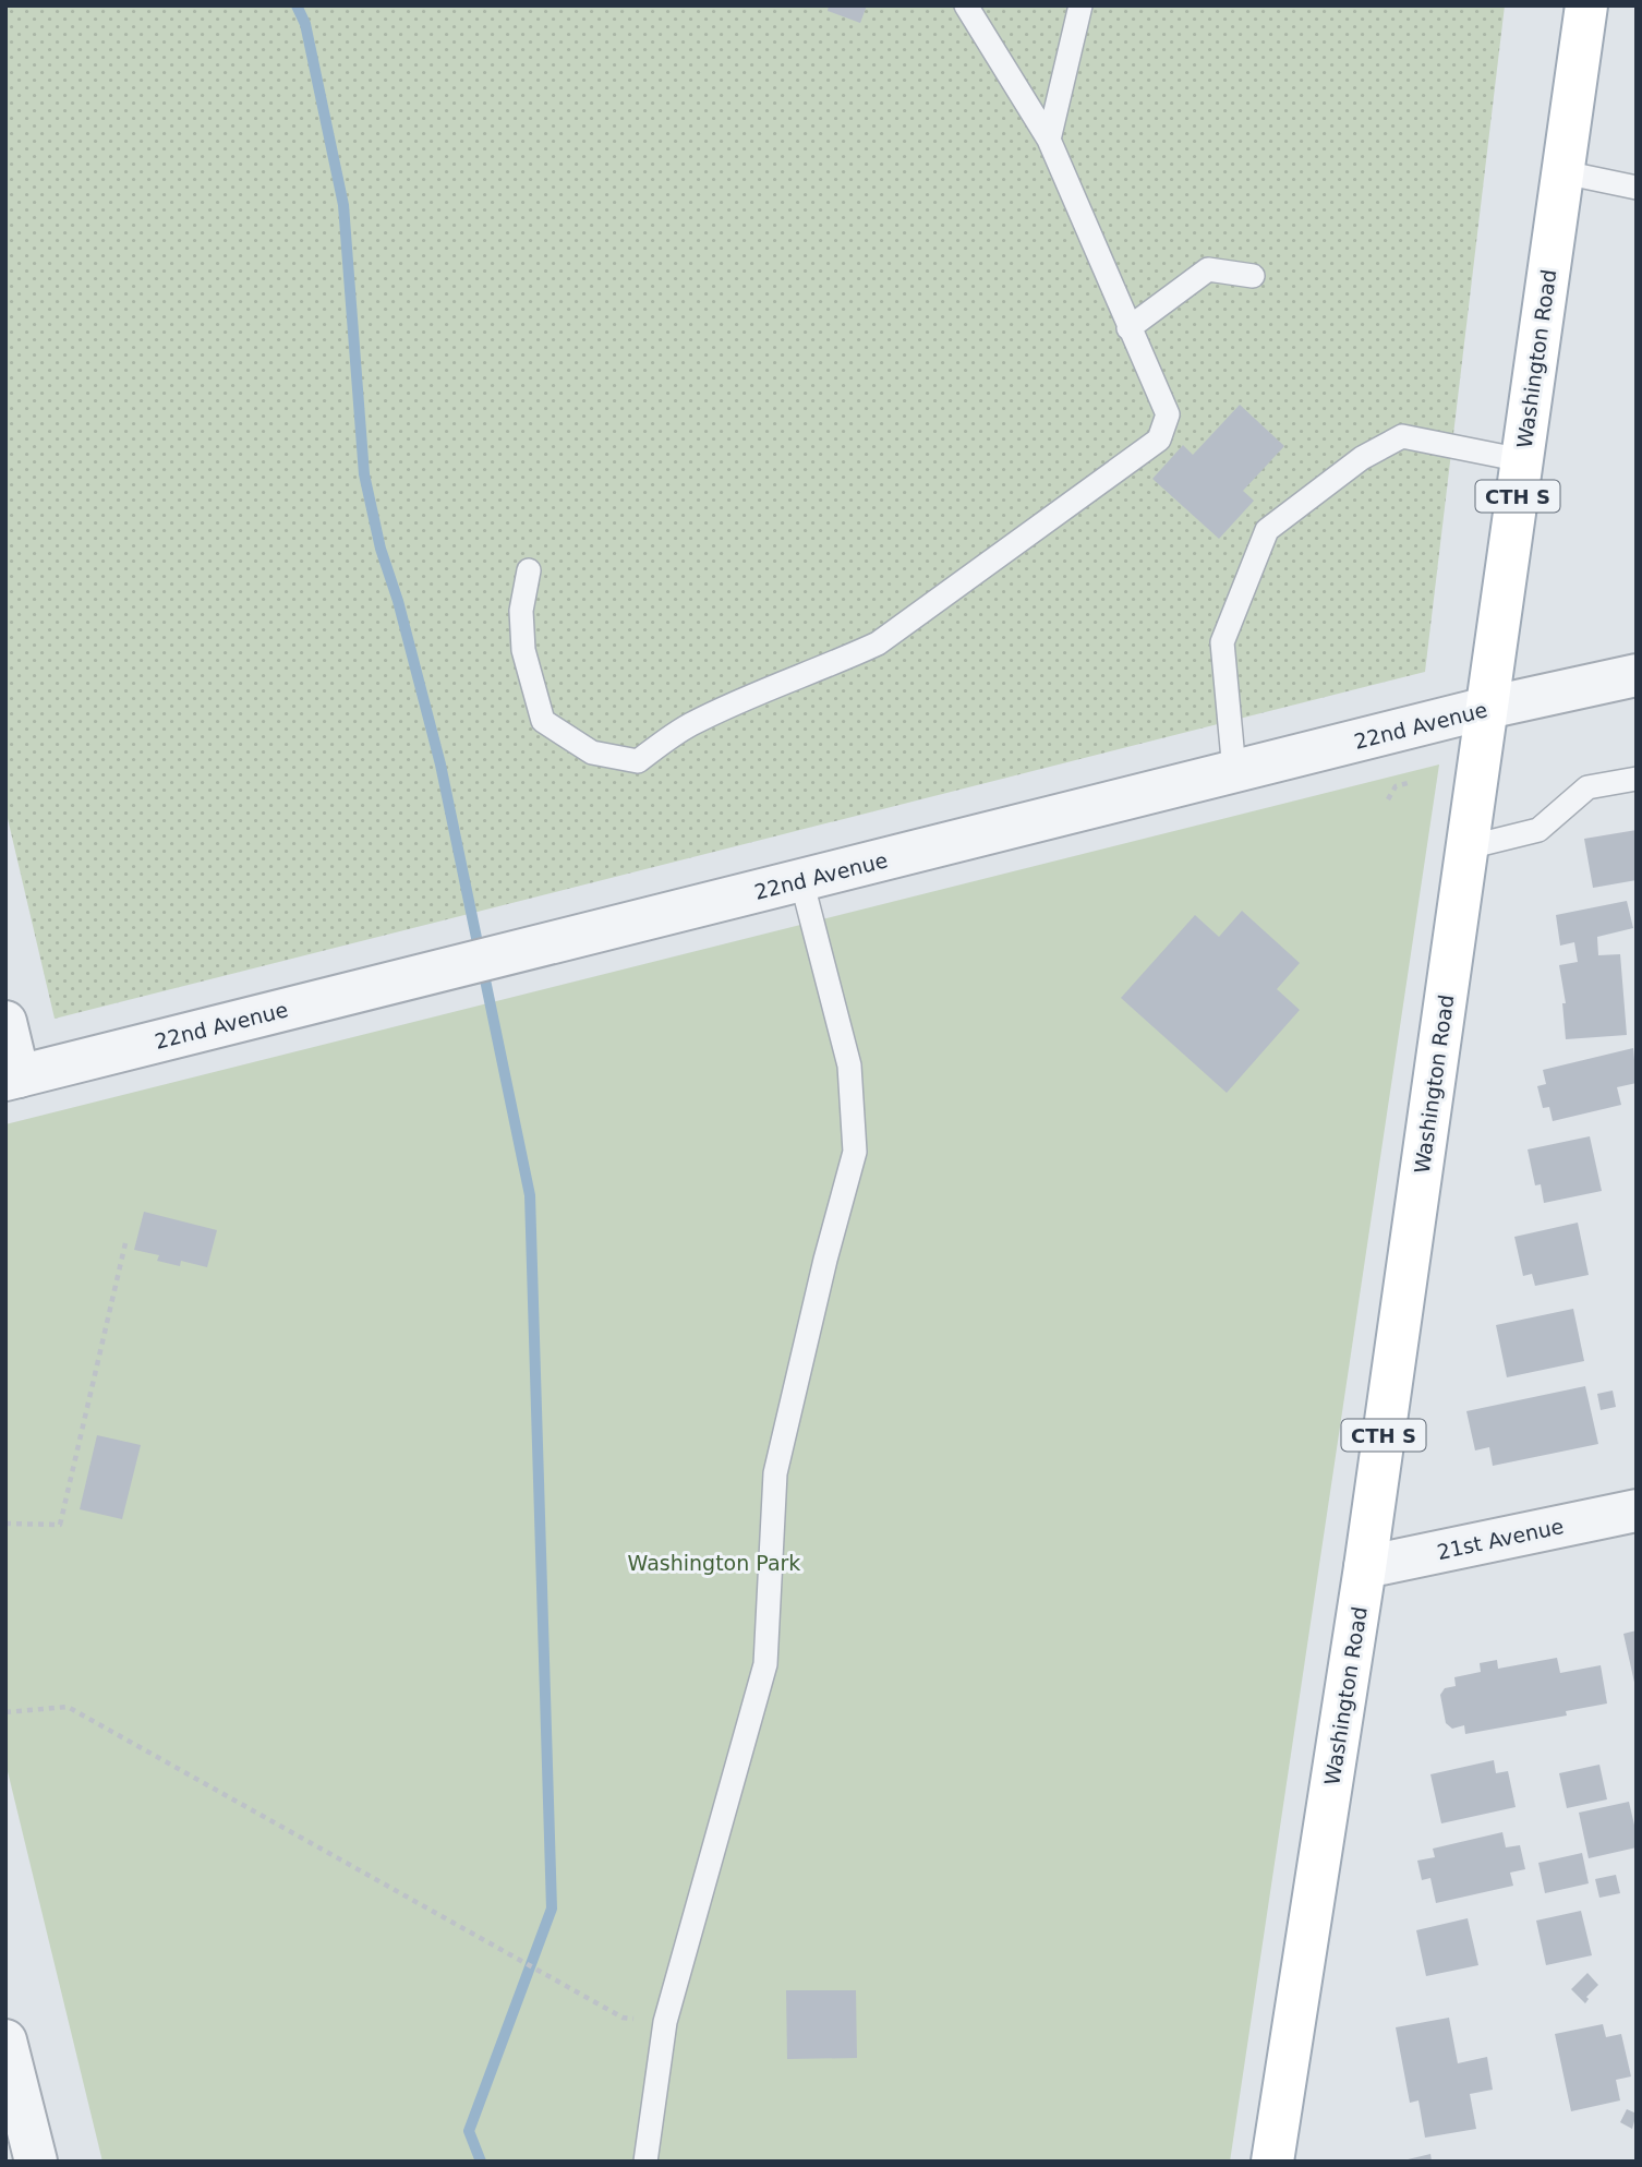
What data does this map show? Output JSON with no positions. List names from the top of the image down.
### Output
{
  "streets": {
    "main road": ["Washington Road", "CTH S"],
    "street": ["22nd Avenue", "21st Avenue"]
  },
  "crossings": [
    ["Washington Road", "22nd Avenue"],
    ["Washington Road", "21st Avenue"]
  ],
  "parks": ["Washington Park"]
}
